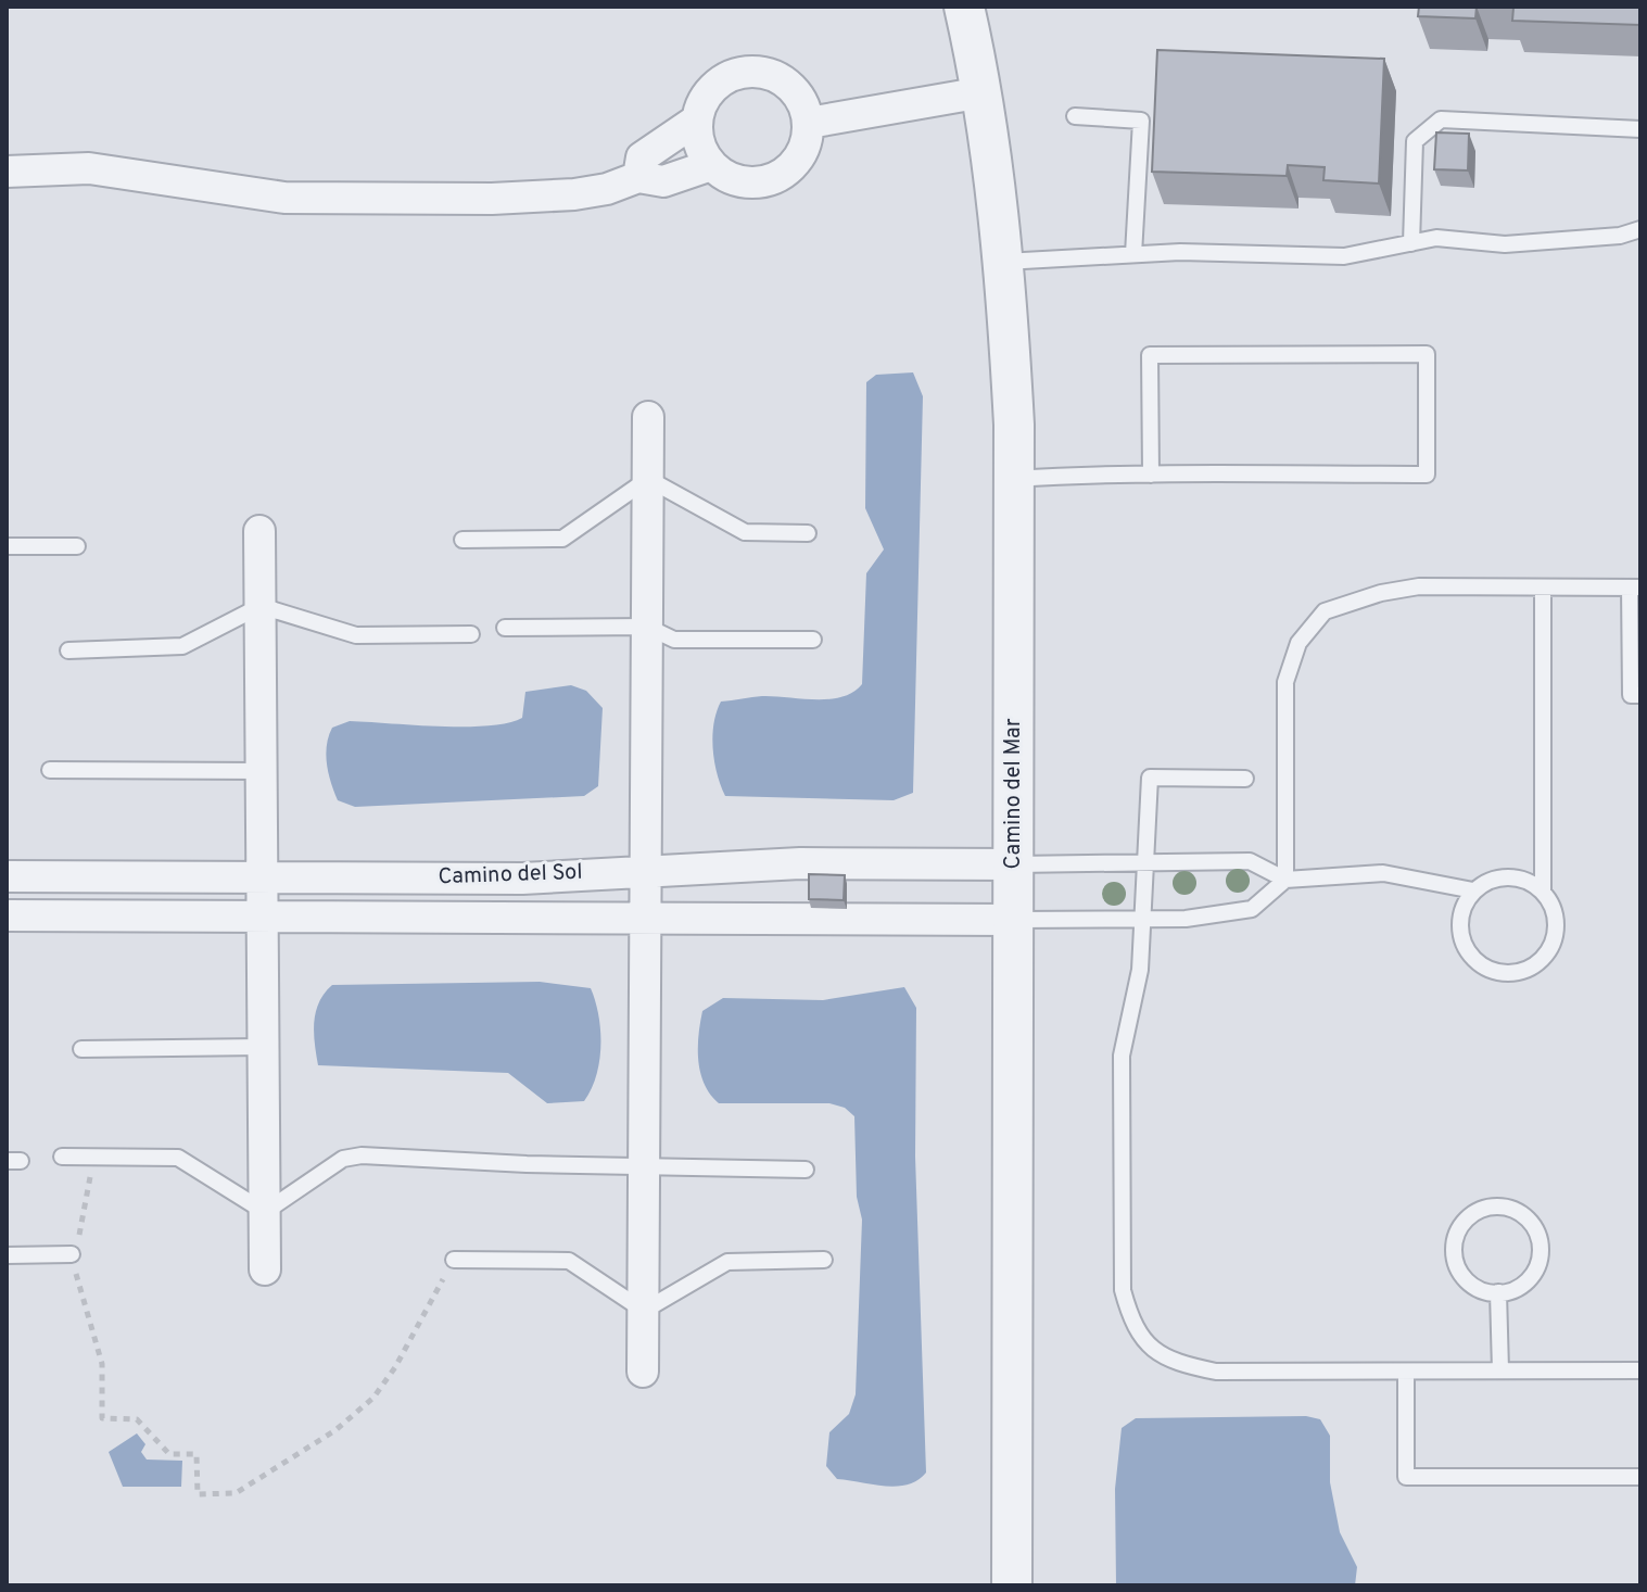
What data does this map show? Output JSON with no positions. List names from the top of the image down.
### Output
{
  "streets": {
    "street": ["Camino del Mar", "Camino del Sol"]
  },
  "crossings": [
    ["Camino del Mar", "Camino del Sol"]
  ]
}
